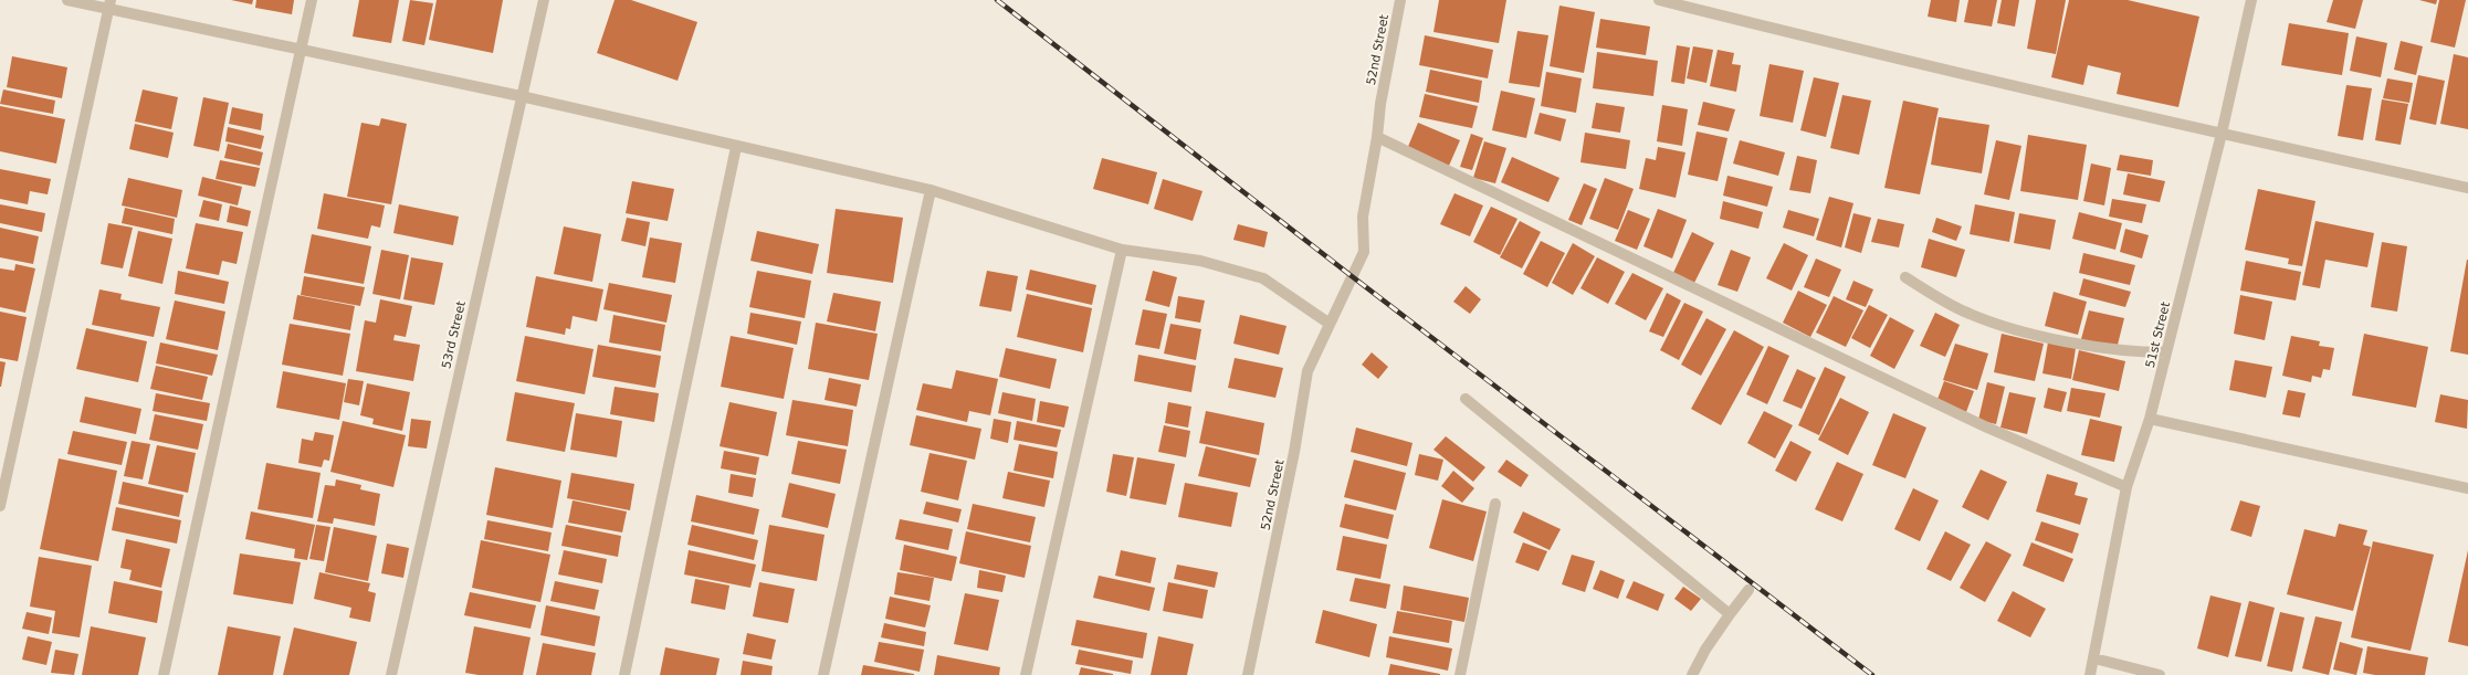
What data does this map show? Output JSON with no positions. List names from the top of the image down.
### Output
{
  "streets": {
    "street": ["52nd Street", "53rd Street", "51st Street"]
  }
}
